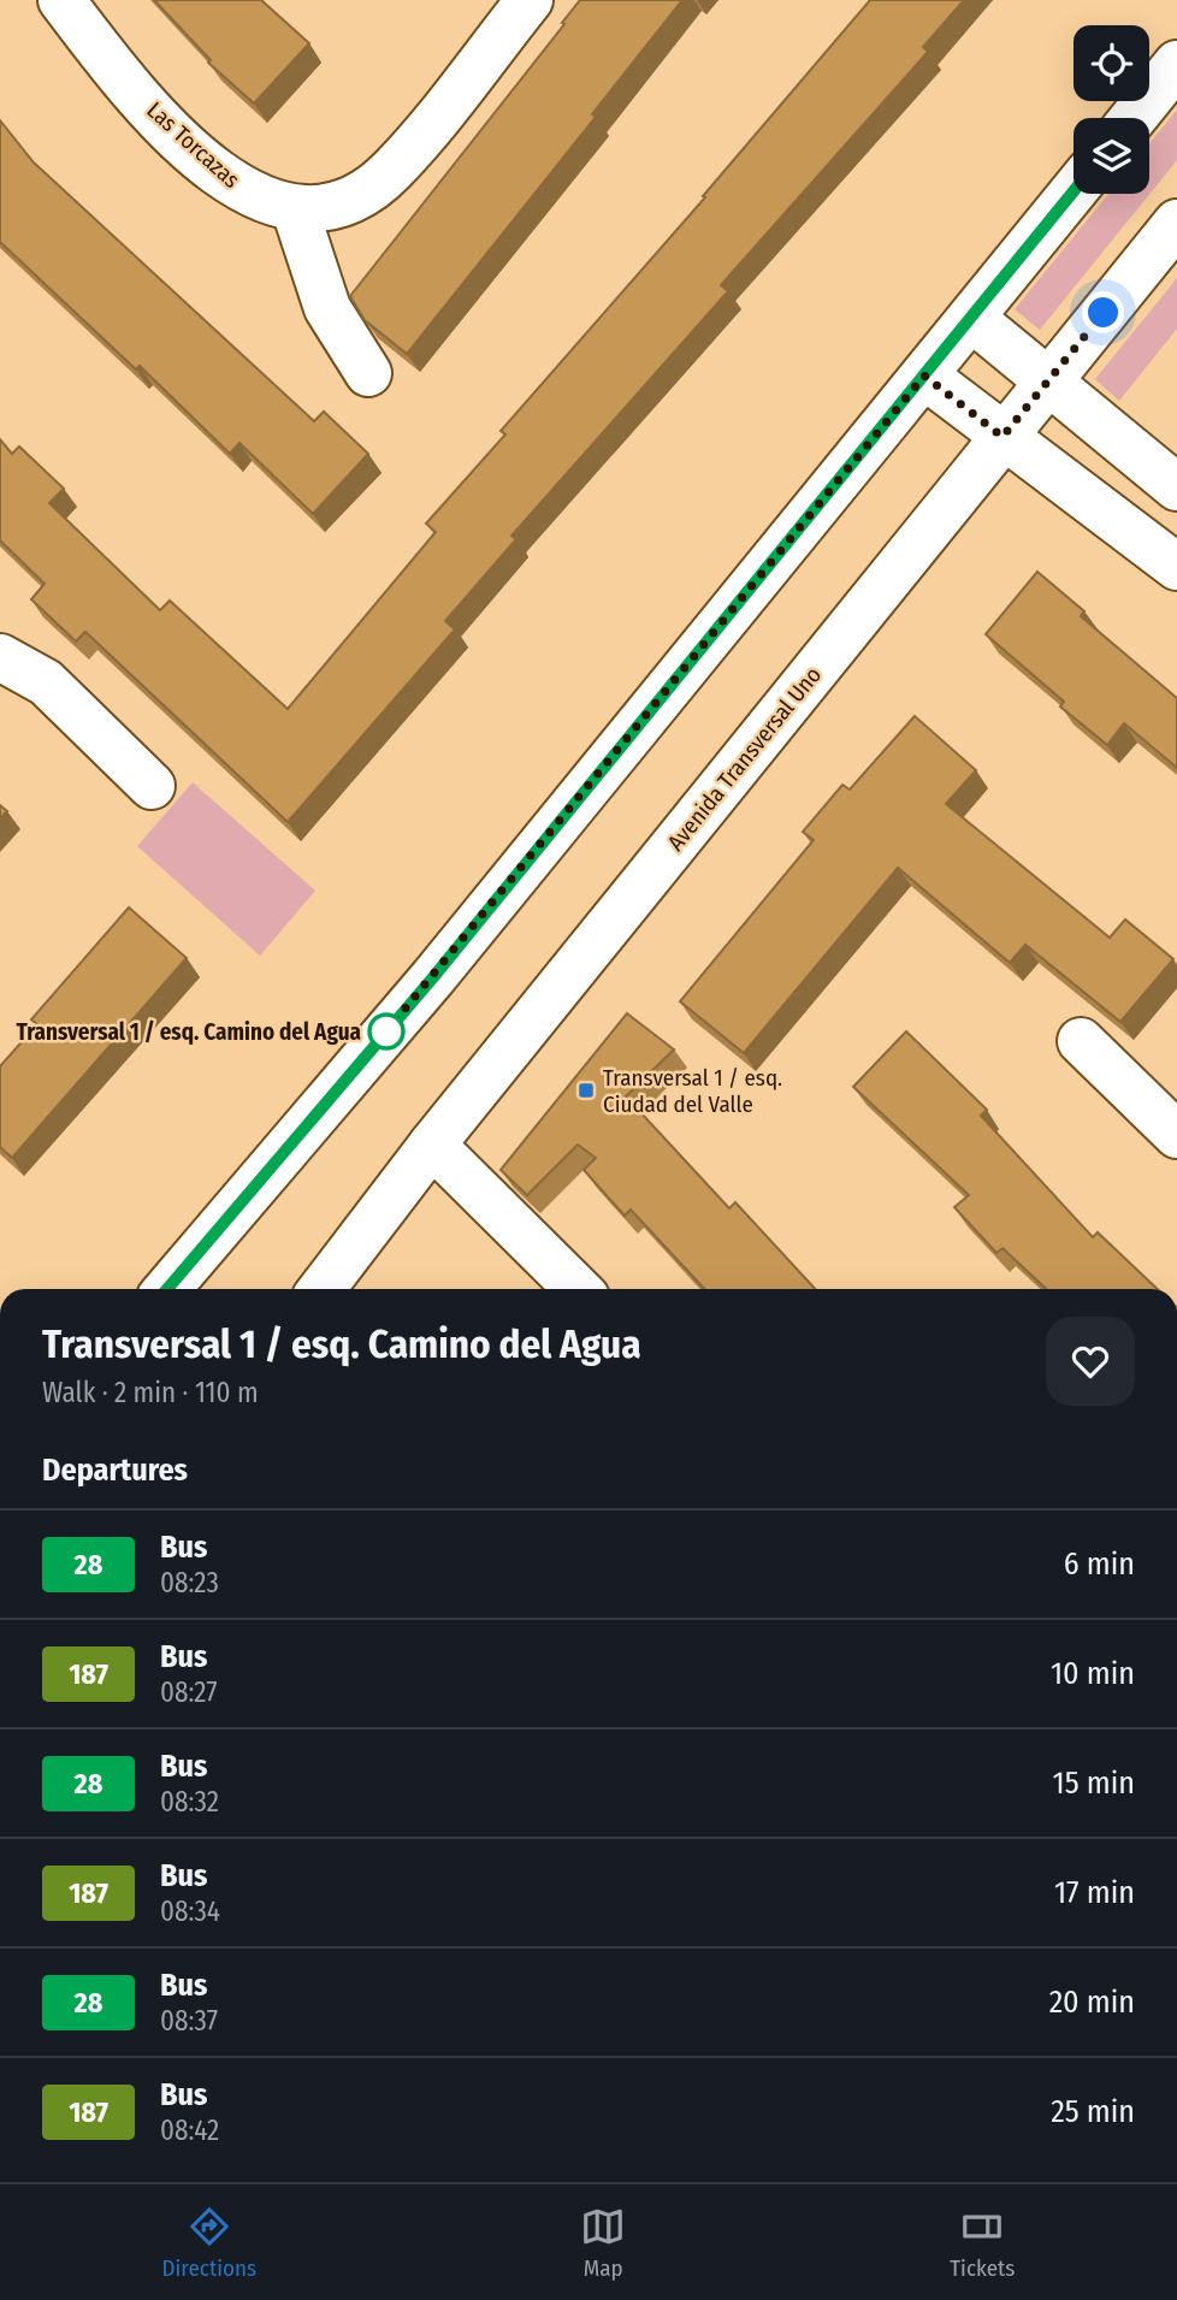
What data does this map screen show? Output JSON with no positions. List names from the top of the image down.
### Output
{
  "streets": {
    "street": ["Las Torcazas", "Avenida Transversal Uno"]
  },
  "places": {
    "other": ["Transversal 1 / esq. Camino del Agua"],
    "transit": ["Transversal 1 / esq. Ciudad del Valle"]
  },
  "lines": ["bus line 28"],
  "page": {
    "heading": [
      ["Transversal 1 / esq. Camino del Agua", "Walk · 2 min · 110 m"],
      "Departures"
    ],
    "list": [
      {
        "mark": "28",
        "name": "Bus",
        "note": "08:23",
        "value": "6 min"
      },
      {
        "mark": "187",
        "name": "Bus",
        "note": "08:27",
        "value": "10 min"
      },
      {
        "mark": "28",
        "name": "Bus",
        "note": "08:32",
        "value": "15 min"
      },
      {
        "mark": "187",
        "name": "Bus",
        "note": "08:34",
        "value": "17 min"
      },
      {
        "mark": "28",
        "name": "Bus",
        "note": "08:37",
        "value": "20 min"
      },
      {
        "mark": "187",
        "name": "Bus",
        "note": "08:42",
        "value": "25 min"
      }
    ],
    "tabs": ["Directions", "Map", "Tickets"]
  }
}
